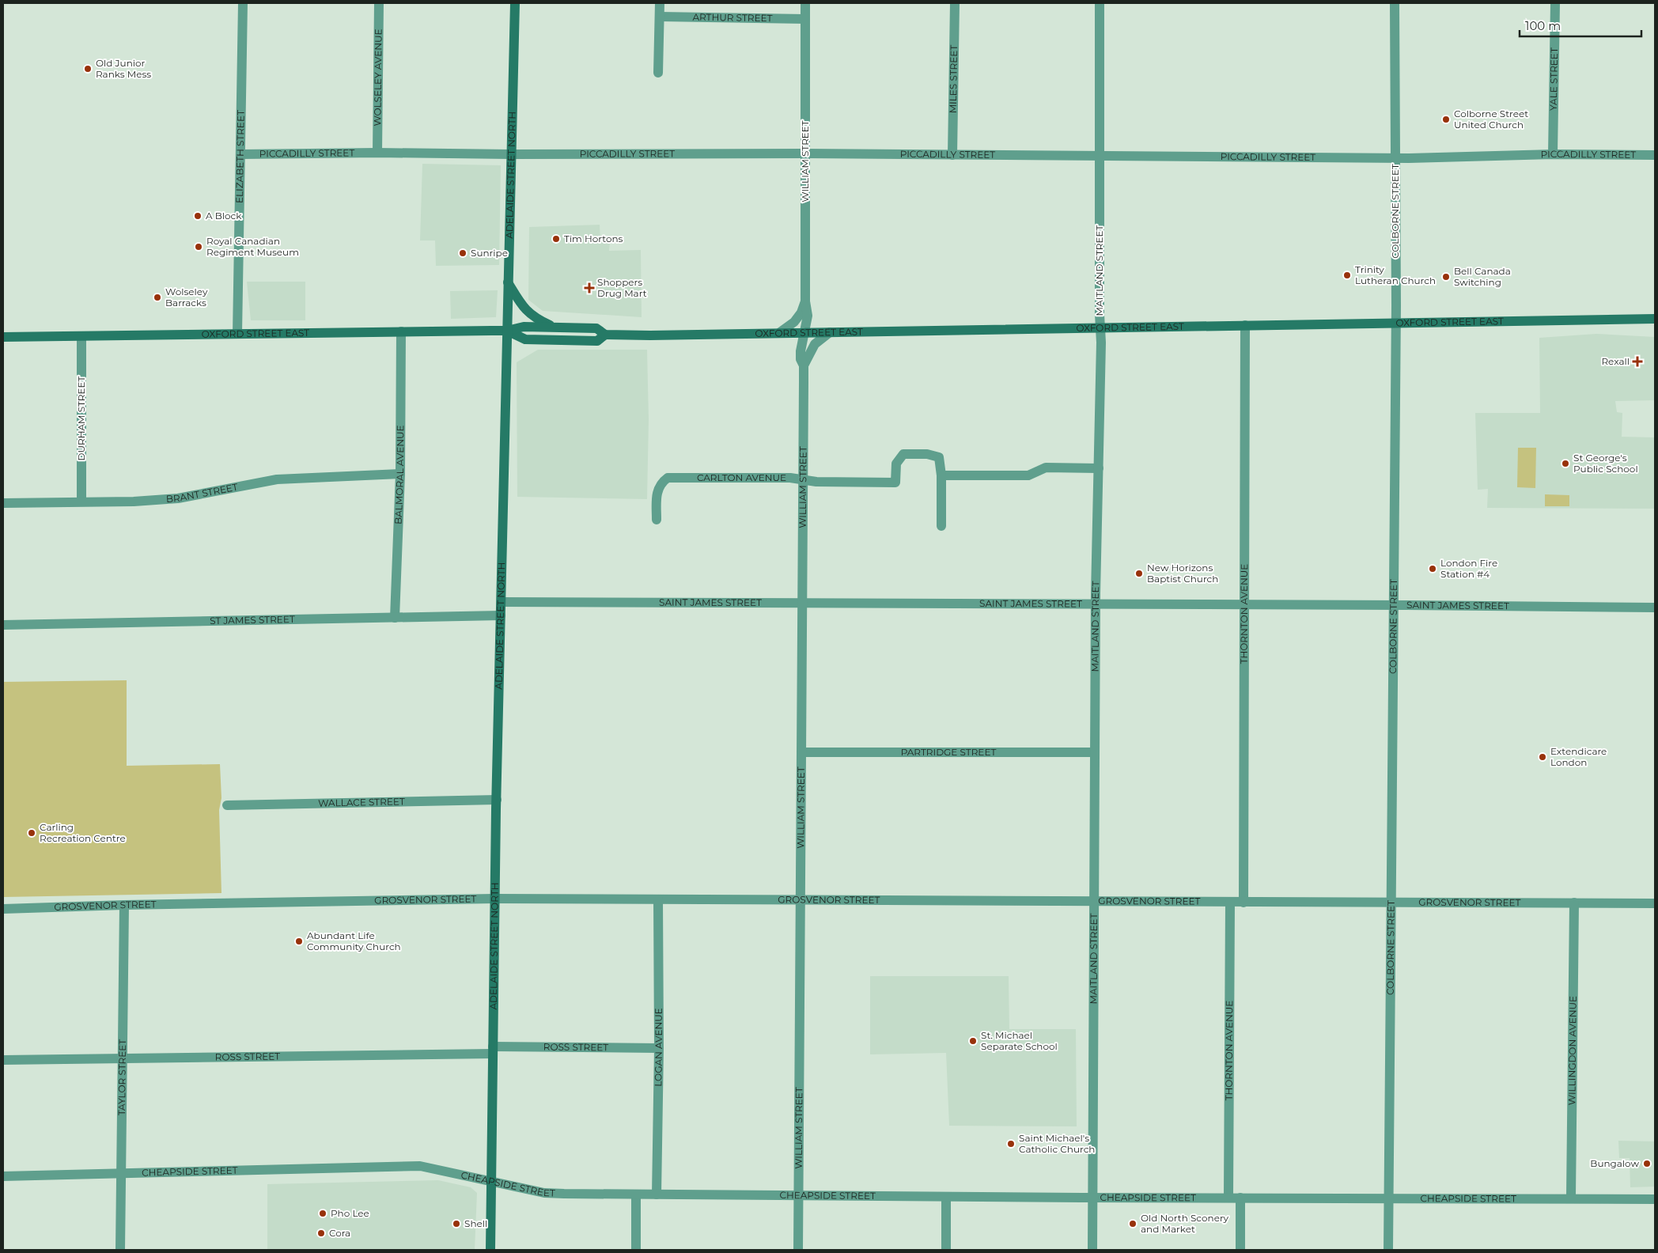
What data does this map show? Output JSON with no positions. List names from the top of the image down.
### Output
{
  "streets": {
    "main road": ["ADELAIDE STREET NORTH", "OXFORD STREET EAST"],
    "street": [
      "ARTHUR STREET",
      "WOLSELEY AVENUE",
      "MILES STREET",
      "YALE STREET",
      "PICCADILLY STREET",
      "ELIZABETH STREET",
      "WILLIAM STREET",
      "COLBORNE STREET",
      "MAITLAND STREET",
      "DURHAM STREET",
      "BALMORAL AVENUE",
      "CARLTON AVENUE",
      "BRANT STREET",
      "SAINT JAMES STREET",
      "THORNTON AVENUE",
      "ST JAMES STREET",
      "PARTRIDGE STREET",
      "WALLACE STREET",
      "GROSVENOR STREET",
      "ROSS STREET",
      "LOGAN AVENUE",
      "WILLINGDON AVENUE",
      "TAYLOR STREET",
      "CHEAPSIDE STREET"
    ]
  },
  "crossings": [
    ["ARTHUR STREET", "WILLIAM STREET"],
    ["WOLSELEY AVENUE", "PICCADILLY STREET"],
    ["MILES STREET", "PICCADILLY STREET"],
    ["YALE STREET", "PICCADILLY STREET"],
    ["PICCADILLY STREET", "ELIZABETH STREET"],
    ["PICCADILLY STREET", "WILLIAM STREET"],
    ["PICCADILLY STREET", "ADELAIDE STREET NORTH"],
    ["PICCADILLY STREET", "COLBORNE STREET"],
    ["PICCADILLY STREET", "MAITLAND STREET"],
    ["ELIZABETH STREET", "OXFORD STREET EAST"],
    ["WILLIAM STREET", "OXFORD STREET EAST"],
    ["WILLIAM STREET", "CARLTON AVENUE"],
    ["WILLIAM STREET", "SAINT JAMES STREET"],
    ["WILLIAM STREET", "PARTRIDGE STREET"],
    ["WILLIAM STREET", "GROSVENOR STREET"],
    ["WILLIAM STREET", "CHEAPSIDE STREET"],
    ["ADELAIDE STREET NORTH", "OXFORD STREET EAST"],
    ["ADELAIDE STREET NORTH", "SAINT JAMES STREET"],
    ["ADELAIDE STREET NORTH", "ST JAMES STREET"],
    ["ADELAIDE STREET NORTH", "WALLACE STREET"],
    ["ADELAIDE STREET NORTH", "GROSVENOR STREET"],
    ["ADELAIDE STREET NORTH", "ROSS STREET"],
    ["ADELAIDE STREET NORTH", "CHEAPSIDE STREET"],
    ["COLBORNE STREET", "OXFORD STREET EAST"],
    ["COLBORNE STREET", "SAINT JAMES STREET"],
    ["COLBORNE STREET", "GROSVENOR STREET"],
    ["COLBORNE STREET", "CHEAPSIDE STREET"],
    ["MAITLAND STREET", "OXFORD STREET EAST"],
    ["MAITLAND STREET", "SAINT JAMES STREET"],
    ["MAITLAND STREET", "PARTRIDGE STREET"],
    ["MAITLAND STREET", "GROSVENOR STREET"],
    ["MAITLAND STREET", "CHEAPSIDE STREET"],
    ["OXFORD STREET EAST", "DURHAM STREET"],
    ["OXFORD STREET EAST", "BALMORAL AVENUE"],
    ["OXFORD STREET EAST", "THORNTON AVENUE"],
    ["DURHAM STREET", "BRANT STREET"],
    ["BALMORAL AVENUE", "BRANT STREET"],
    ["BALMORAL AVENUE", "ST JAMES STREET"],
    ["SAINT JAMES STREET", "THORNTON AVENUE"],
    ["THORNTON AVENUE", "GROSVENOR STREET"],
    ["THORNTON AVENUE", "CHEAPSIDE STREET"],
    ["GROSVENOR STREET", "LOGAN AVENUE"],
    ["GROSVENOR STREET", "WILLINGDON AVENUE"],
    ["GROSVENOR STREET", "TAYLOR STREET"],
    ["ROSS STREET", "LOGAN AVENUE"],
    ["ROSS STREET", "TAYLOR STREET"],
    ["LOGAN AVENUE", "CHEAPSIDE STREET"],
    ["WILLINGDON AVENUE", "CHEAPSIDE STREET"],
    ["TAYLOR STREET", "CHEAPSIDE STREET"]
  ],
  "places": {
    "other": [
      "Old Junior Ranks Mess",
      "Colborne Street United Church",
      "A Block",
      "Tim Hortons",
      "Royal Canadian Regiment Museum",
      "Sunripe",
      "Trinity Lutheran Church",
      "Bell Canada Switching",
      "Wolseley Barracks",
      "St George's Public School",
      "London Fire Station #4",
      "New Horizons Baptist Church",
      "Extendicare London",
      "Carling Recreation Centre",
      "Abundant Life Community Church",
      "St. Michael Separate School",
      "Saint Michael's Catholic Church",
      "Bungalow",
      "Pho Lee",
      "Shell",
      "Old North Sconery and Market",
      "Cora"
    ],
    "health": ["Shoppers Drug Mart", "Rexall"]
  },
  "scale_bar": "100 m"
}
